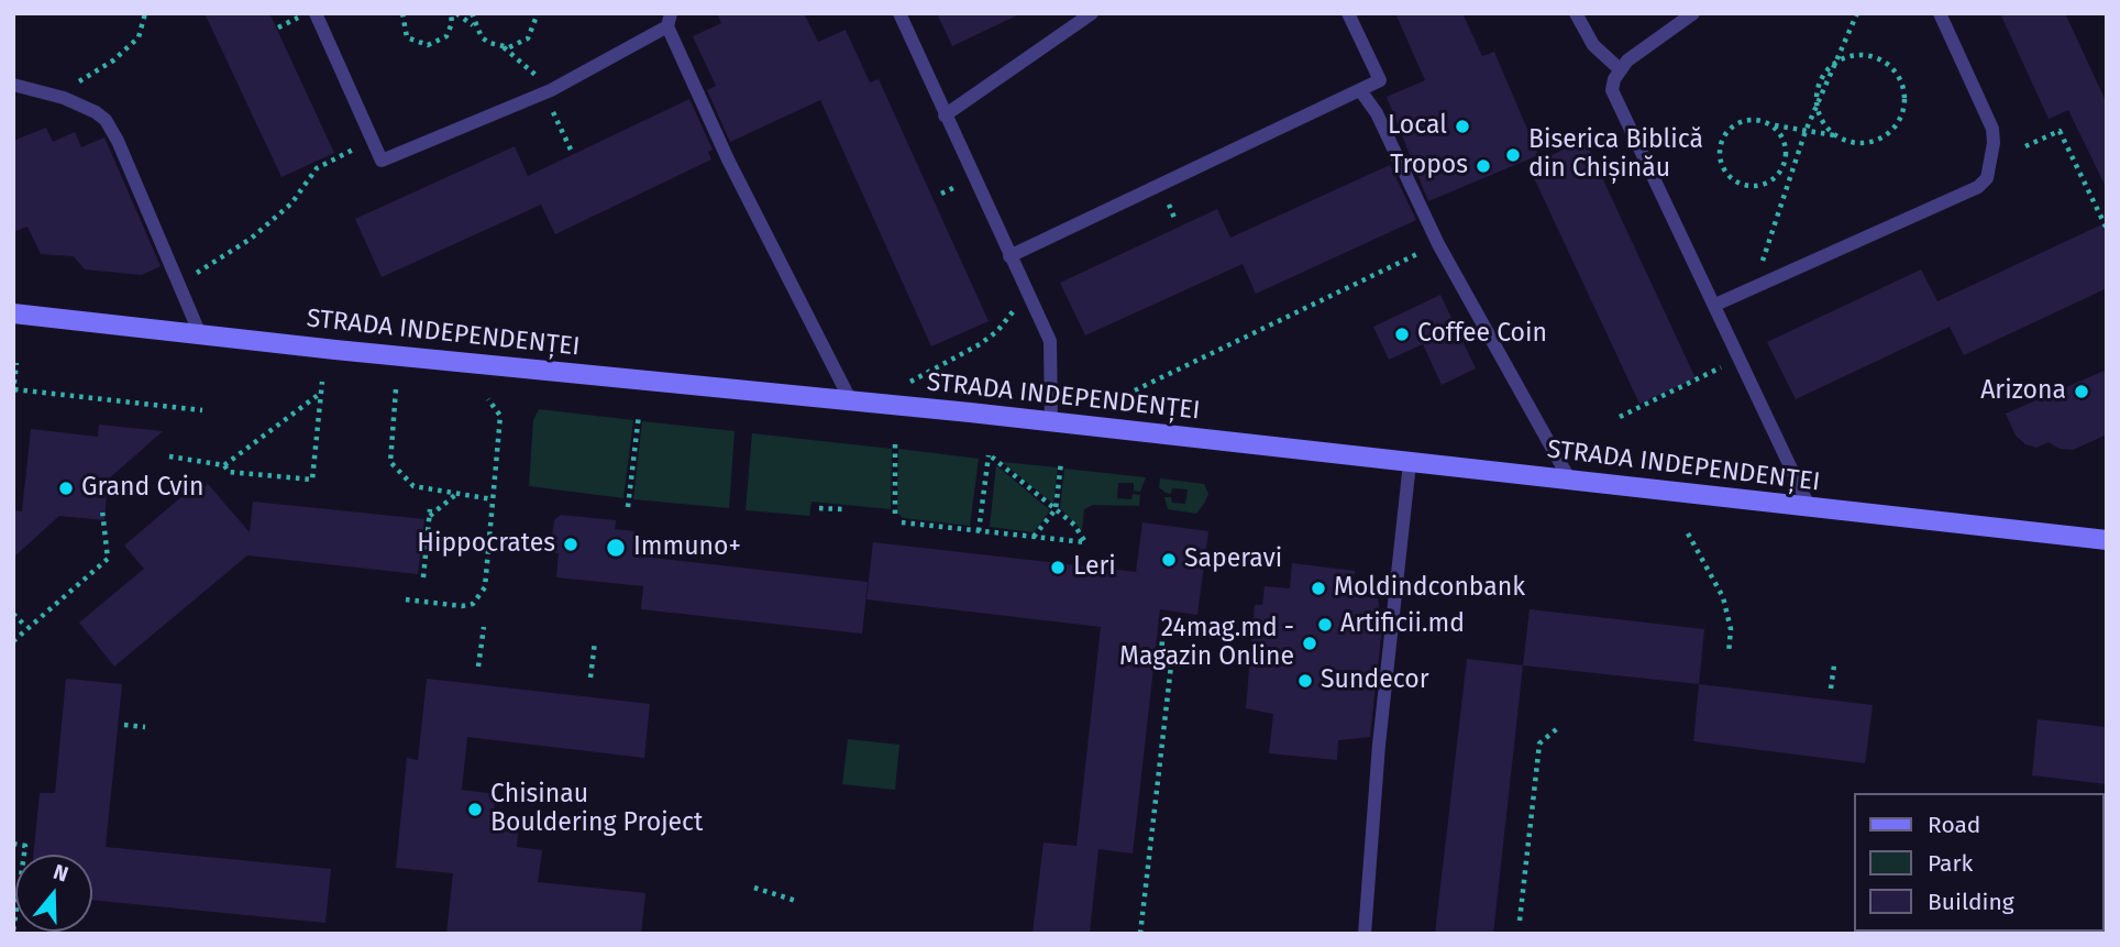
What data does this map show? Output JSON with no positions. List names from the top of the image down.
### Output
{
  "streets": {
    "main road": ["STRADA INDEPENDENȚEI"]
  },
  "places": [
    "Local",
    "Biserica Biblică din Chișinău",
    "Tropos",
    "Coffee Coin",
    "Arizona",
    "Grand Cvin",
    "Hippocrates",
    "Immuno+",
    "Saperavi",
    "Leri",
    "Moldindconbank",
    "Artificii.md",
    "24mag.md - Magazin Online",
    "Sundecor",
    "Chisinau Bouldering Project"
  ],
  "legend": ["Road", "Park", "Building"],
  "north": "top"
}
